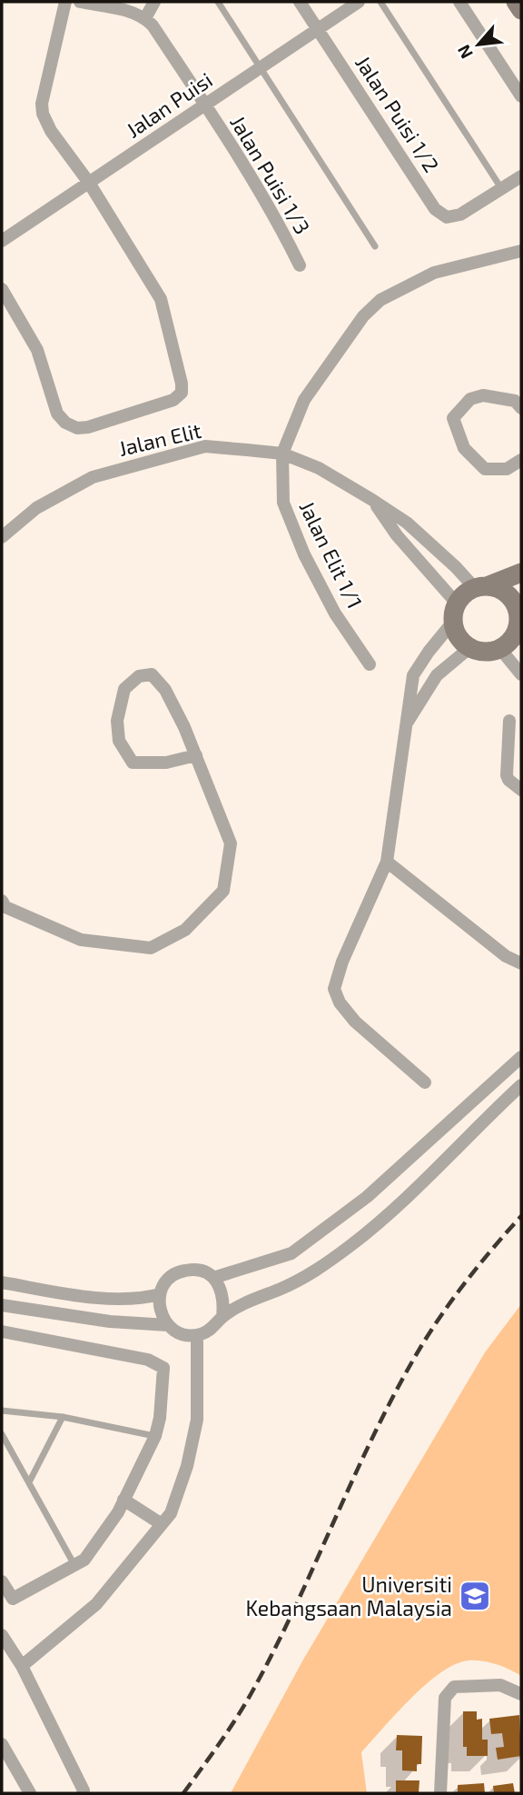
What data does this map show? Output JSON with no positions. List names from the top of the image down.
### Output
{
  "streets": {
    "street": [
      "Jalan Puisi",
      "Jalan Puisi 1/2",
      "Jalan Puisi 1/3",
      "Jalan Elit",
      "Jalan Elit 1/1"
    ]
  },
  "crossings": [
    ["Jalan Puisi", "Jalan Puisi 1/2"],
    ["Jalan Puisi", "Jalan Puisi 1/3"],
    ["Jalan Elit", "Jalan Elit 1/1"]
  ],
  "places": {
    "school or university": ["Universiti Kebangsaan Malaysia"]
  },
  "north": "bottom left"
}
